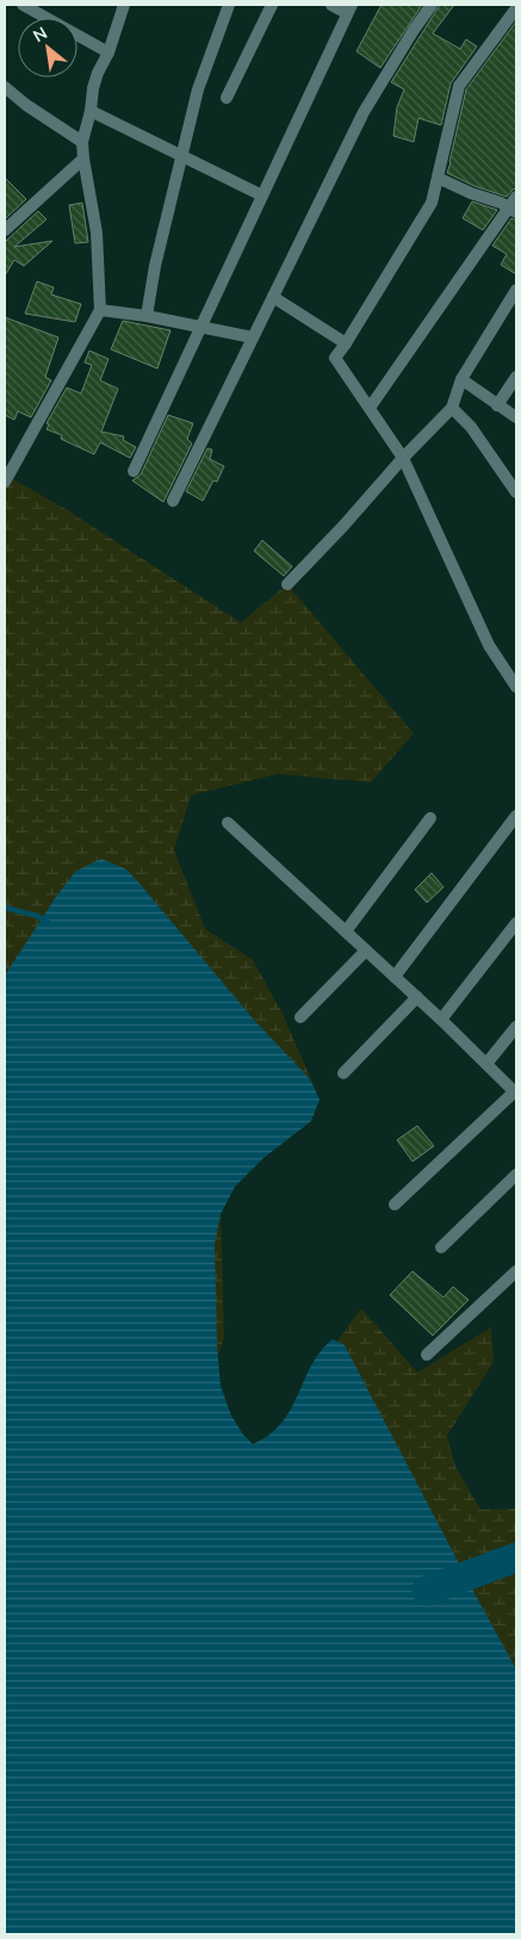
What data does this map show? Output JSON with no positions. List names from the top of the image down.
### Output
{
  "north": "top left"
}
